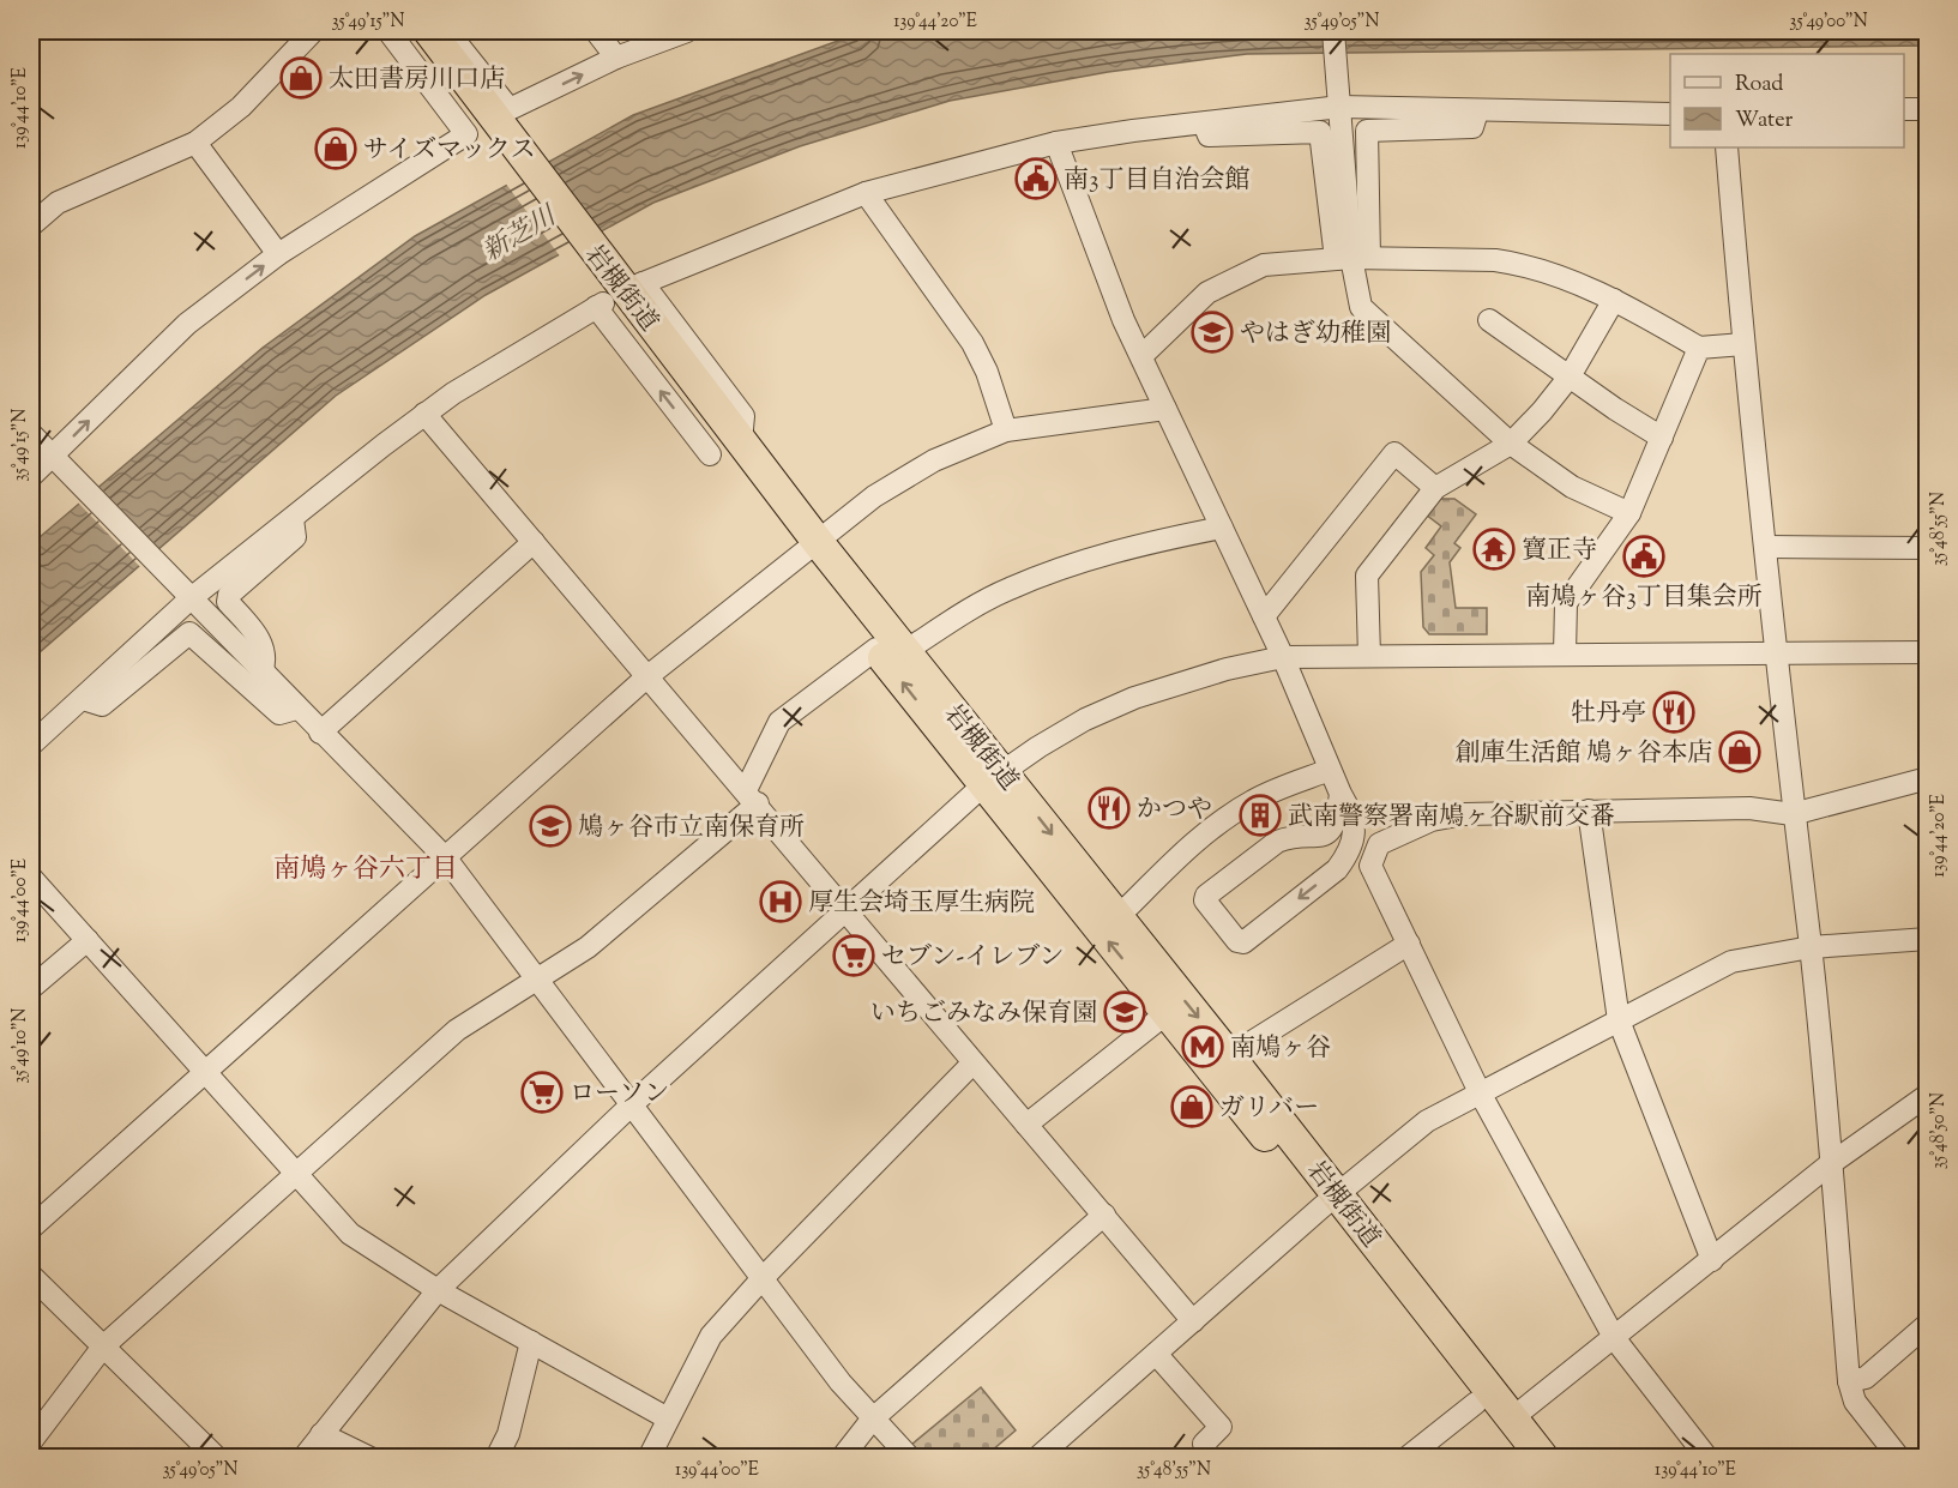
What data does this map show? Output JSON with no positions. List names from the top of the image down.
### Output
{
  "streets": {
    "highway": ["岩槻街道"]
  },
  "districts": ["南鳩ヶ谷六丁目"],
  "water": ["新芝川"],
  "places": {
    "shop": [
      "太田書房川口店",
      "サイズマックス",
      "創庫生活館 鳩ヶ谷本店",
      "ガリバー"
    ],
    "public building": ["南3丁目自治会館", "南鳩ヶ谷3丁目集会所"],
    "school or university": ["やはぎ幼稚園", "鳩ヶ谷市立南保育所", "いちごみなみ保育園"],
    "temple": ["寶正寺"],
    "restaurant": ["牡丹亭", "かつや"],
    "building": ["武南警察署南鳩ヶ谷駅前交番"],
    "hospital": ["厚生会埼玉厚生病院"],
    "supermarket": ["セブン-イレブン", "ローソン"],
    "metro station": ["南鳩ヶ谷"]
  },
  "legend": ["Road", "Water"],
  "coordinates": [
    "35°49'15\"N",
    "139°44'20\"E",
    "35°49'05\"N",
    "35°49'00\"N",
    "139°44'10\"E",
    "35°48'55\"N",
    "139°44'00\"E",
    "35°49'10\"N",
    "35°48'50\"N"
  ]
}
